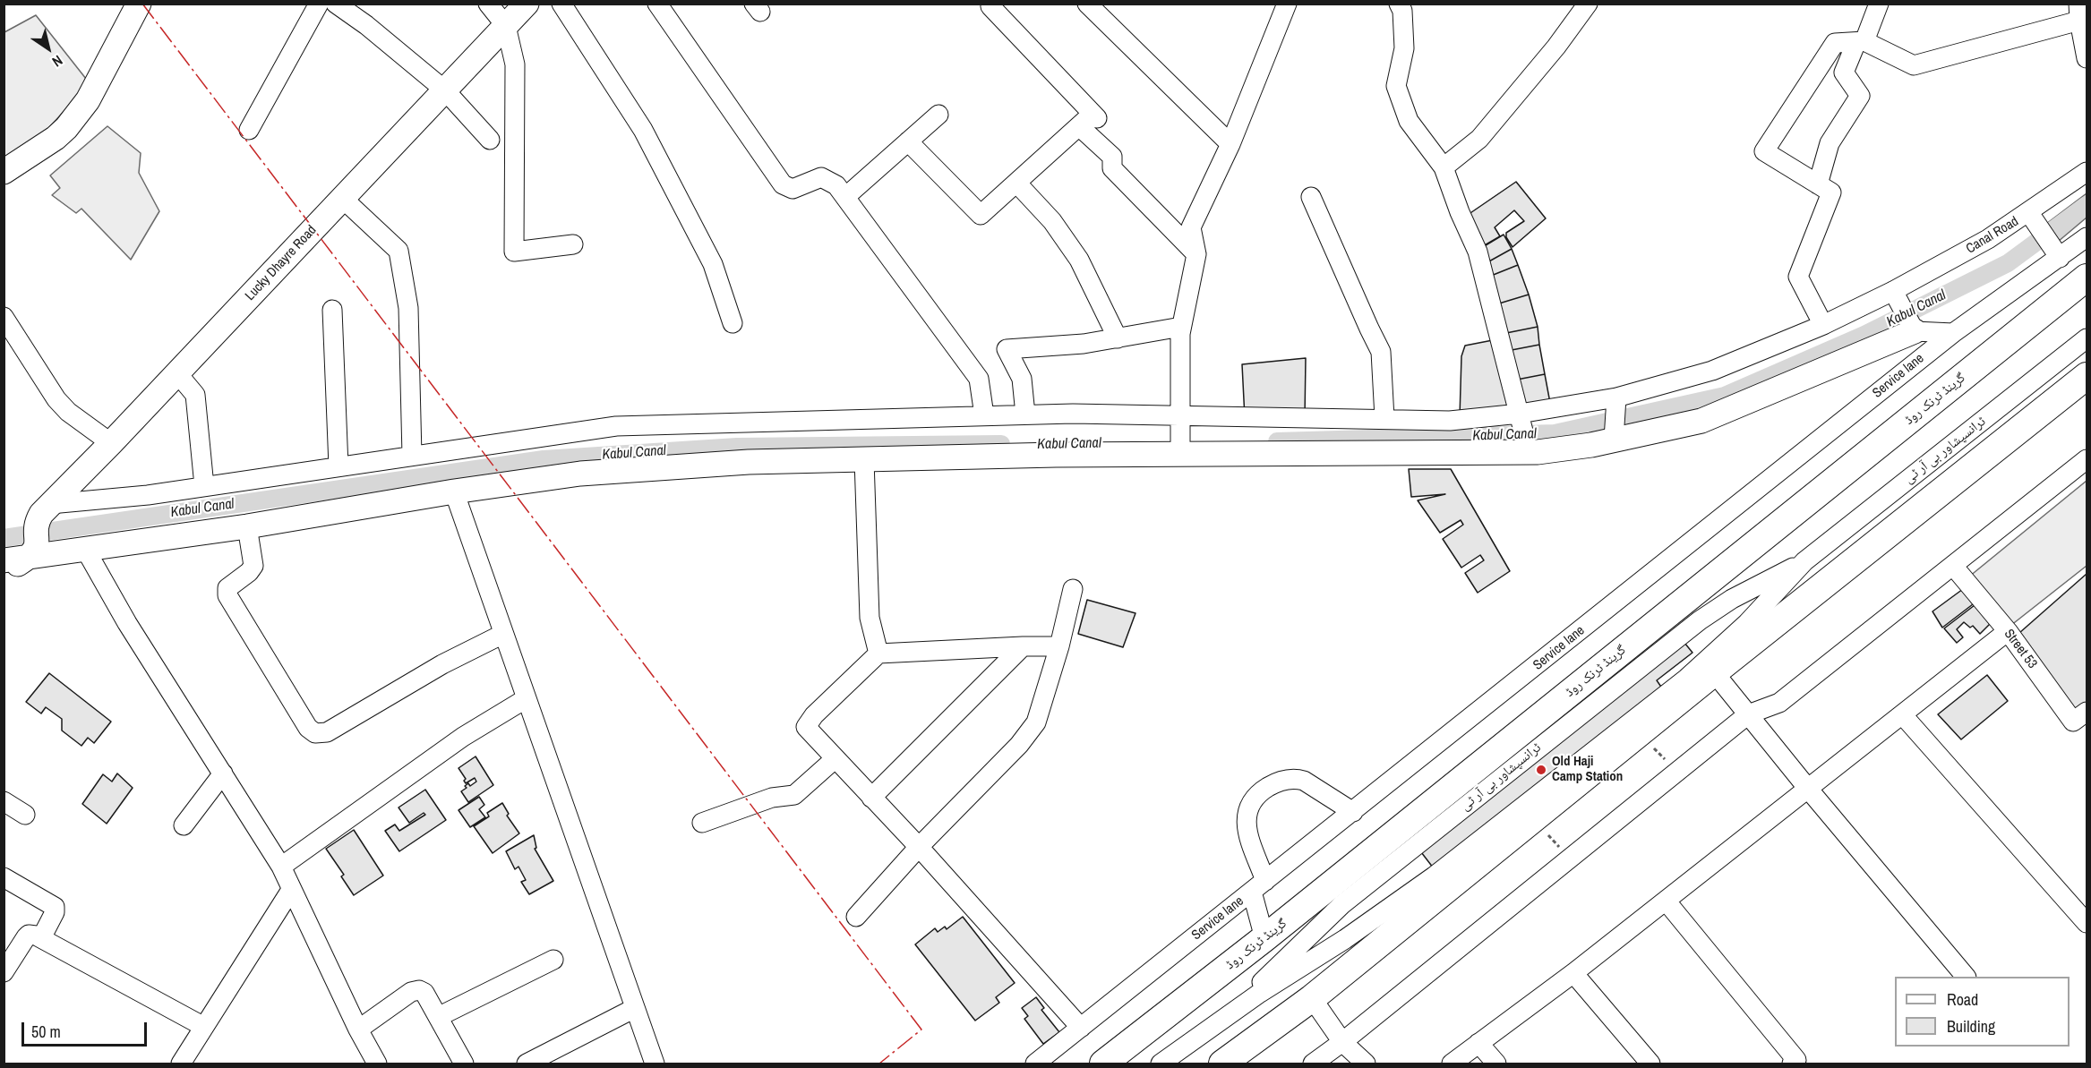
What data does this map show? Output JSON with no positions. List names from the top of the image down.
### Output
{
  "streets": {
    "highway": ["گرینڈ ٹرنک روڈ"],
    "main road": ["Lucky Dhayre Road"],
    "street": [
      "Canal Road",
      "Service lane",
      "ٹرانسپشاور بی آر ٹی",
      "Street 53"
    ]
  },
  "crossings": [
    ["Canal Road", "Lucky Dhayre Road"]
  ],
  "water": ["Kabul Canal"],
  "places": ["Old Haji Camp Station"],
  "legend": ["Road", "Building"],
  "scale_bar": "50 m",
  "north": "bottom right"
}
